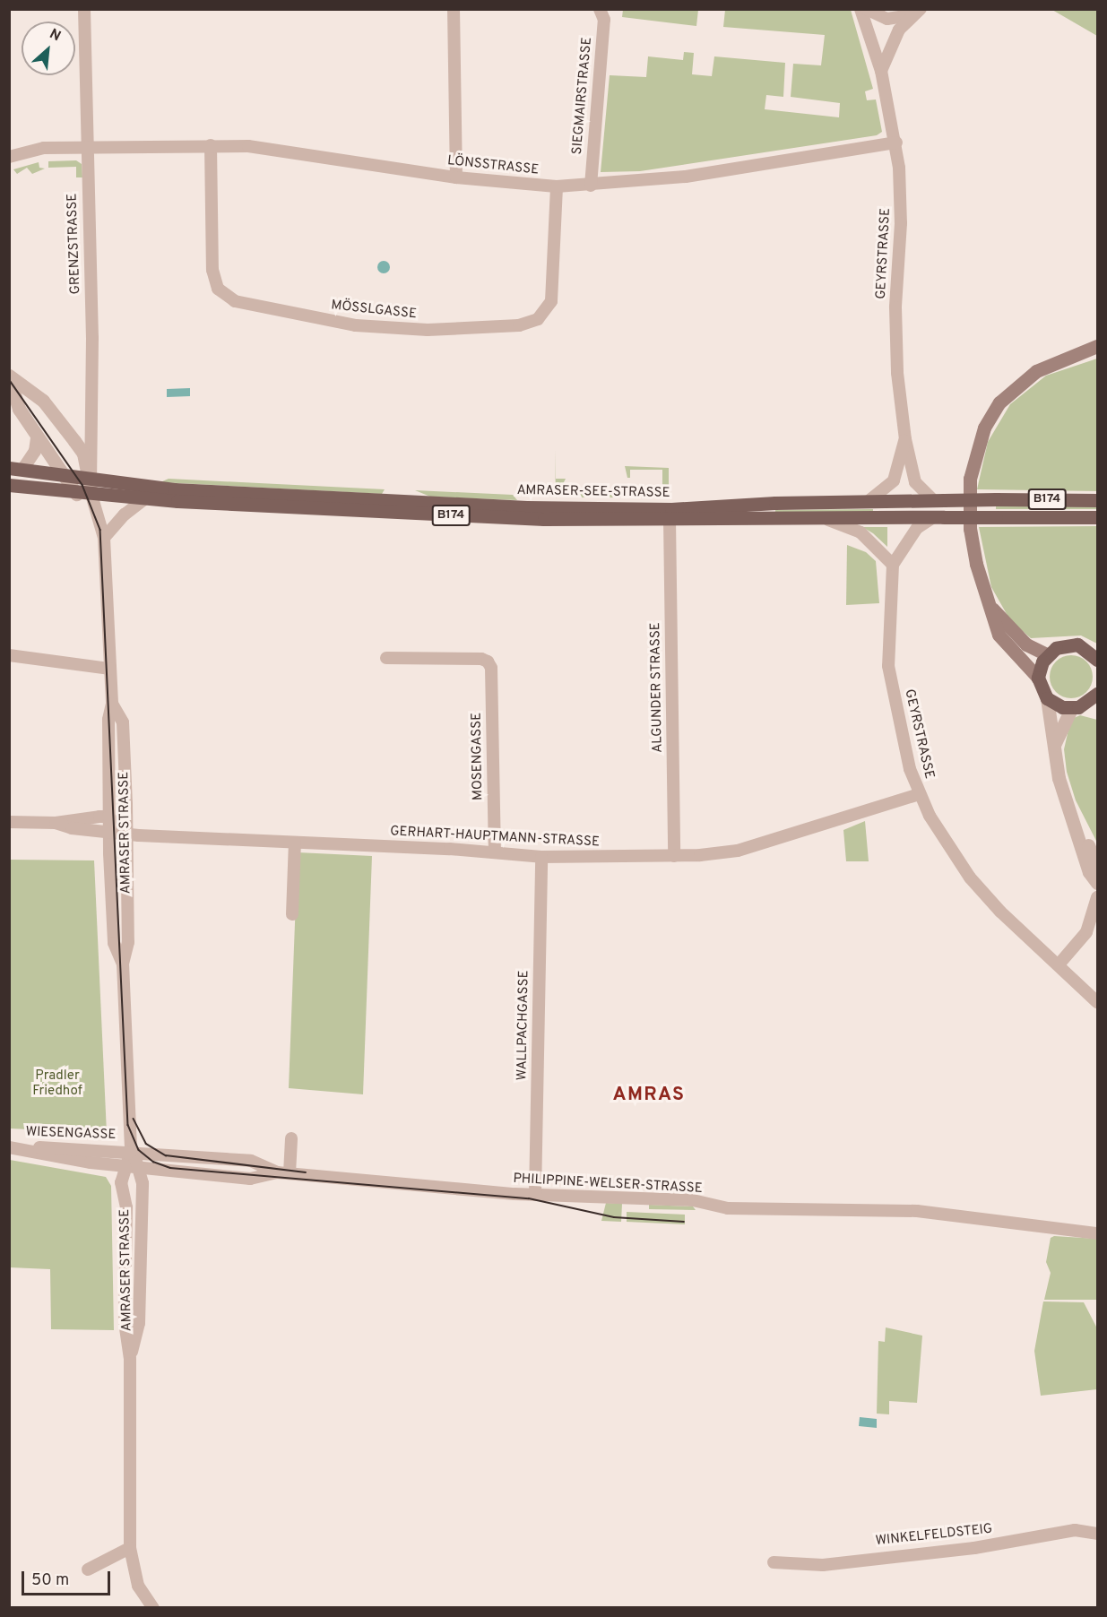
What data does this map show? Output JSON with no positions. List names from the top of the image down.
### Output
{
  "streets": {
    "main road": ["AMRASER-SEE-STRASSE", "B174"],
    "street": [
      "SIEGMAIRSTRASSE",
      "LÖNSSTRASSE",
      "GRENZSTRASSE",
      "GEYRSTRASSE",
      "MÖSSLGASSE",
      "ALGUNDER STRASSE",
      "MOSENGASSE",
      "AMRASER STRASSE",
      "GERHART-HAUPTMANN-STRASSE",
      "WALLPACHGASSE",
      "WIESENGASSE",
      "PHILIPPINE-WELSER-STRASSE",
      "WINKELFELDSTEIG"
    ]
  },
  "crossings": [
    ["SIEGMAIRSTRASSE", "LÖNSSTRASSE"],
    ["LÖNSSTRASSE", "GRENZSTRASSE"],
    ["LÖNSSTRASSE", "GEYRSTRASSE"],
    ["LÖNSSTRASSE", "MÖSSLGASSE"],
    ["GRENZSTRASSE", "AMRASER-SEE-STRASSE"],
    ["GRENZSTRASSE", "B174"],
    ["GRENZSTRASSE", "AMRASER STRASSE"],
    ["GEYRSTRASSE", "AMRASER-SEE-STRASSE"],
    ["GEYRSTRASSE", "GERHART-HAUPTMANN-STRASSE"],
    ["AMRASER-SEE-STRASSE", "B174"],
    ["AMRASER-SEE-STRASSE", "ALGUNDER STRASSE"],
    ["AMRASER-SEE-STRASSE", "AMRASER STRASSE"],
    ["B174", "AMRASER STRASSE"],
    ["ALGUNDER STRASSE", "GERHART-HAUPTMANN-STRASSE"],
    ["MOSENGASSE", "GERHART-HAUPTMANN-STRASSE"],
    ["AMRASER STRASSE", "GERHART-HAUPTMANN-STRASSE"],
    ["AMRASER STRASSE", "WIESENGASSE"],
    ["AMRASER STRASSE", "PHILIPPINE-WELSER-STRASSE"],
    ["GERHART-HAUPTMANN-STRASSE", "WALLPACHGASSE"],
    ["WALLPACHGASSE", "PHILIPPINE-WELSER-STRASSE"],
    ["WIESENGASSE", "PHILIPPINE-WELSER-STRASSE"]
  ],
  "districts": ["AMRAS"],
  "parks": ["Pradler Friedhof"],
  "scale_bar": "50 m",
  "north": "top right"
}
